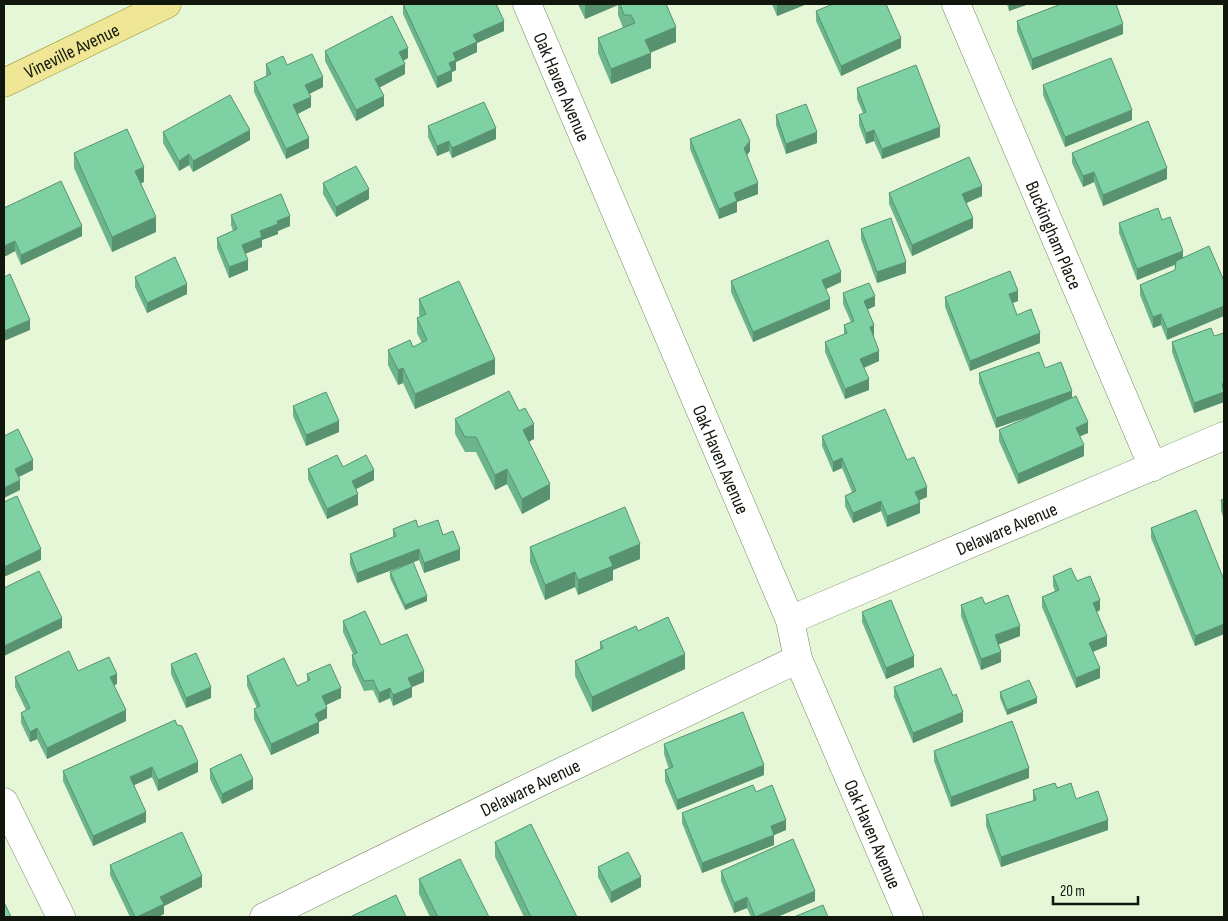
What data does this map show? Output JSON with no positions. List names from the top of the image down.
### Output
{
  "streets": {
    "main road": ["Vineville Avenue"],
    "street": ["Oak Haven Avenue", "Buckingham Place", "Delaware Avenue"]
  },
  "crossings": [
    ["Oak Haven Avenue", "Delaware Avenue"],
    ["Buckingham Place", "Delaware Avenue"]
  ],
  "scale_bar": "20 m"
}
